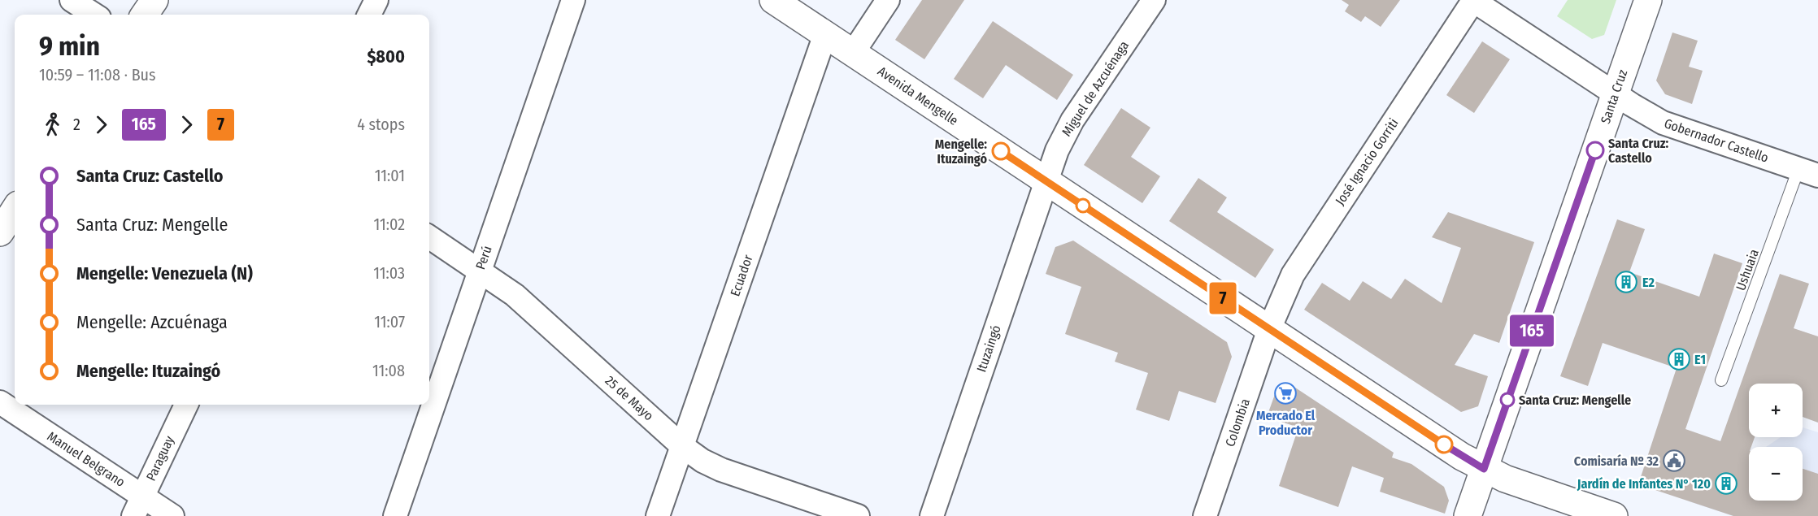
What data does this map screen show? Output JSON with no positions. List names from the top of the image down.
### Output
{
  "streets": {
    "main road": ["Avenida Mengelle", "Santa Cruz"],
    "street": [
      "Miguel de Azcuénaga",
      "Gobernador Castello",
      "José Ignacio Gorriti",
      "Perú",
      "Ecuador",
      "Ituzaingó",
      "25 de Mayo",
      "Colombia",
      "Paraguay",
      "Manuel Belgrano"
    ],
    "lane": ["Ushuaia"]
  },
  "crossings": [
    ["Miguel de Azcuénaga", "Avenida Mengelle"],
    ["Miguel de Azcuénaga", "Ituzaingó"],
    ["Avenida Mengelle", "Santa Cruz"],
    ["Avenida Mengelle", "José Ignacio Gorriti"],
    ["Avenida Mengelle", "Ecuador"],
    ["Avenida Mengelle", "Ituzaingó"],
    ["Avenida Mengelle", "Colombia"],
    ["Santa Cruz", "Gobernador Castello"],
    ["Gobernador Castello", "José Ignacio Gorriti"],
    ["Gobernador Castello", "Ushuaia"],
    ["José Ignacio Gorriti", "Colombia"],
    ["Perú", "25 de Mayo"],
    ["Ecuador", "25 de Mayo"],
    ["Paraguay", "Manuel Belgrano"]
  ],
  "places": {
    "other": ["Santa Cruz: Castello", "Mengelle: Ituzaingó", "Santa Cruz: Mengelle"],
    "building": ["E2", "E1", "Jardín de Infantes N° 120"],
    "supermarket": ["Mercado El Productor"],
    "public building": ["Comisaría Nº 32"]
  },
  "lines": ["bus line 165", "bus line 7"],
  "page": {
    "on_map": ["165", "7"],
    "heading": ["9 min", "10:59 – 11:08 · Bus", "$800"],
    "legs": [
      "2",
      "165",
      "7",
      "4 stops"
    ],
    "list": [
      {
        "name": "Santa Cruz: Castello",
        "value": "11:01"
      },
      {
        "name": "Santa Cruz: Mengelle",
        "value": "11:02"
      },
      {
        "name": "Mengelle: Venezuela (N)",
        "value": "11:03"
      },
      {
        "name": "Mengelle: Azcuénaga",
        "value": "11:07"
      },
      {
        "name": "Mengelle: Ituzaingó",
        "value": "11:08"
      }
    ],
    "map_buttons": ["+", "−"]
  }
}
